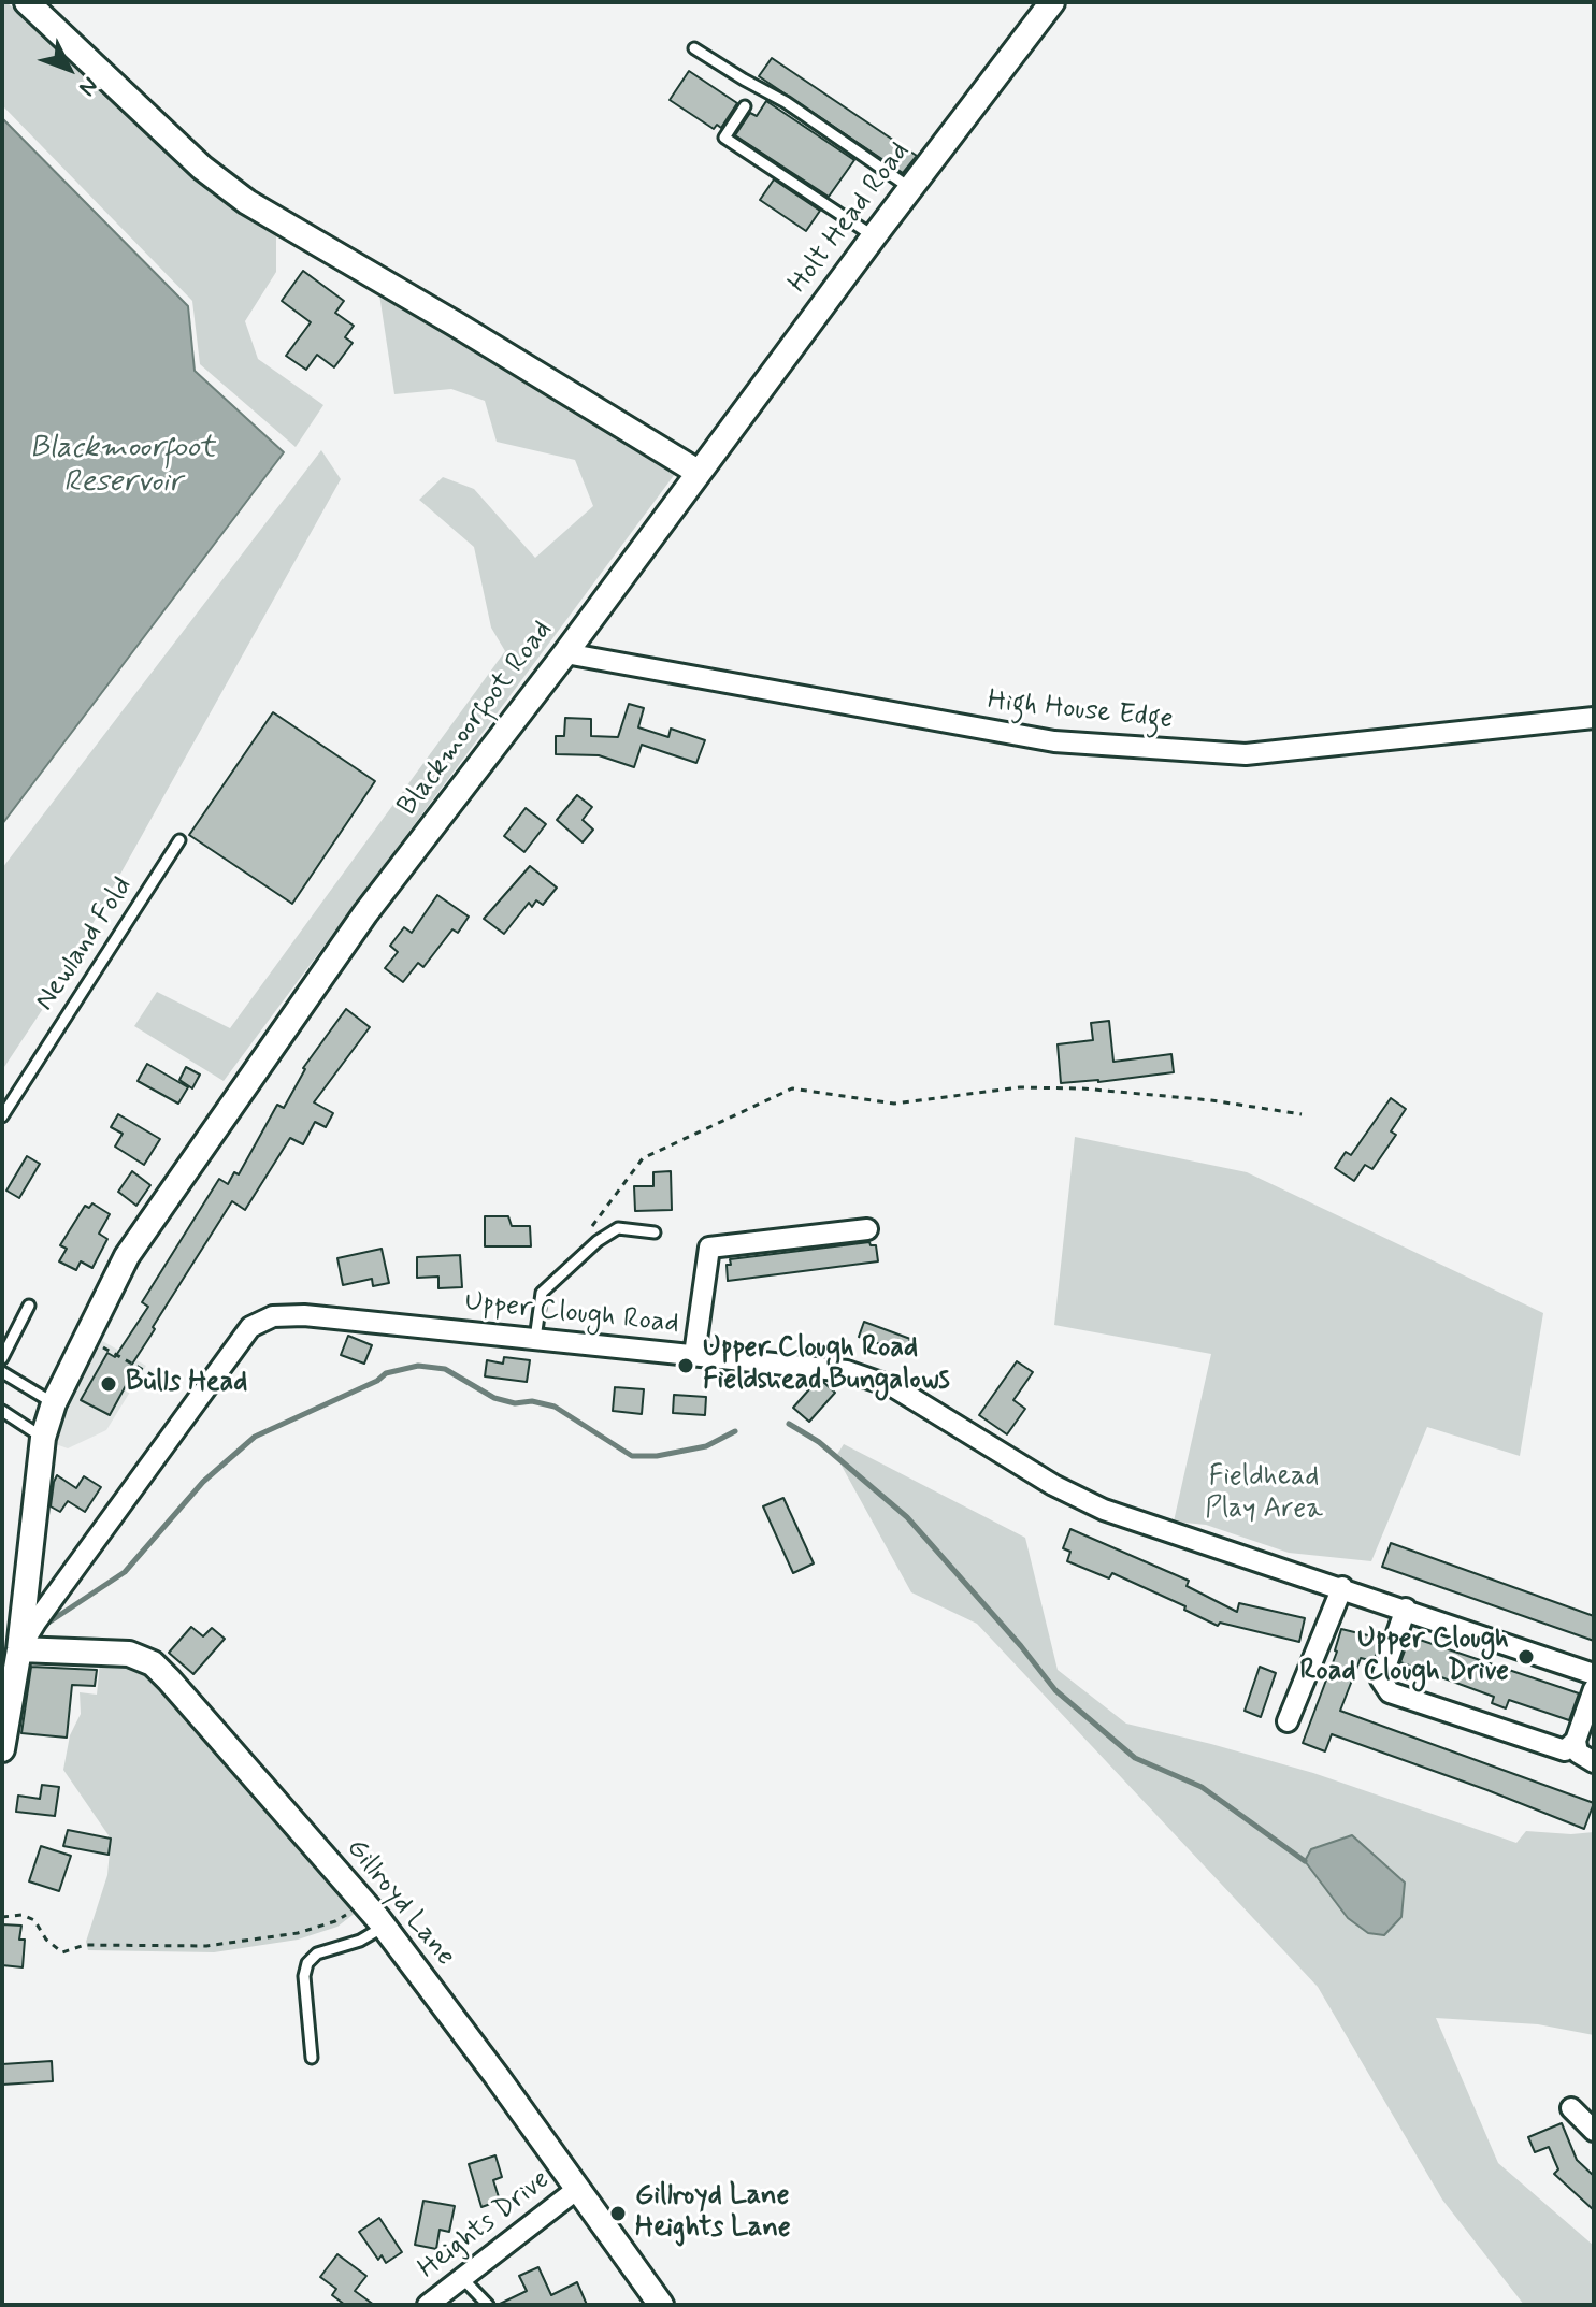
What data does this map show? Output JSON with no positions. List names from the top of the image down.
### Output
{
  "streets": {
    "street": [
      "Holt Head Road",
      "High House Edge",
      "Blackmoorfoot Road",
      "Upper Clough Road",
      "Gillroyd Lane",
      "Heights Drive"
    ],
    "lane": ["Newland Fold"]
  },
  "crossings": [
    ["Holt Head Road", "Blackmoorfoot Road"],
    ["High House Edge", "Blackmoorfoot Road"],
    ["Blackmoorfoot Road", "Upper Clough Road"],
    ["Blackmoorfoot Road", "Gillroyd Lane"],
    ["Gillroyd Lane", "Heights Drive"]
  ],
  "water": ["Blackmoorfoot Reservoir"],
  "parks": ["Fieldhead Play Area"],
  "places": [
    "Upper Clough Road Fieldshead Bungalows",
    "Bulls Head",
    "Upper Clough Road Clough Drive",
    "Gillroyd Lane Heights Lane"
  ],
  "north": "bottom right"
}
